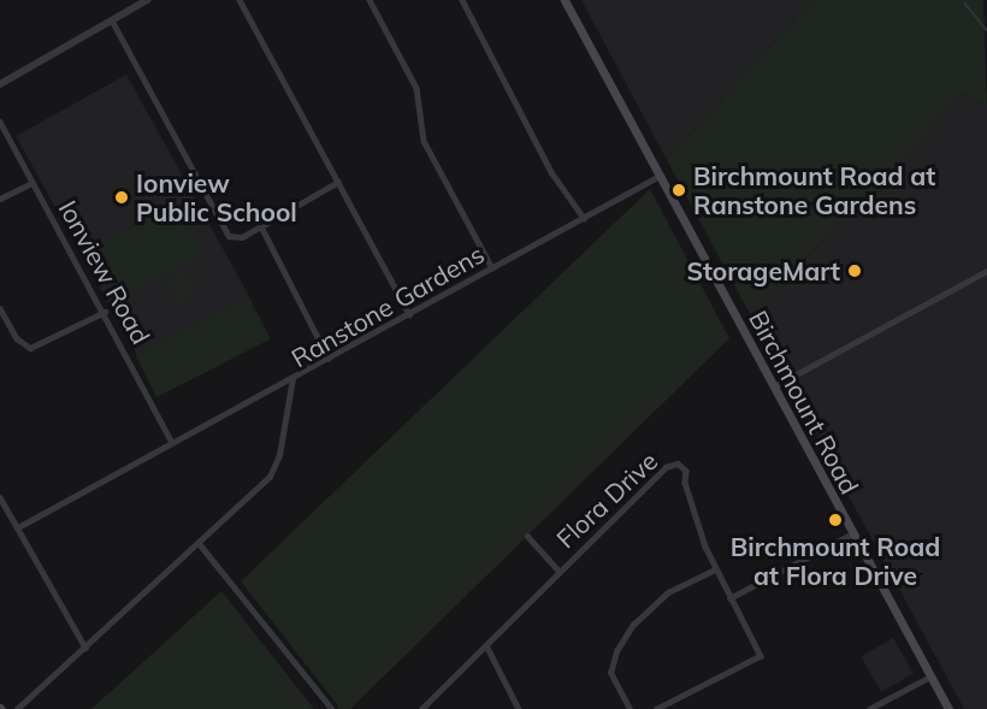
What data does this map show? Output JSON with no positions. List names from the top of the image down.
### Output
{
  "streets": {
    "main road": ["Birchmount Road"],
    "street": ["Ionview Road", "Ranstone Gardens", "Flora Drive"]
  },
  "crossings": [
    ["Ranstone Gardens", "Birchmount Road"]
  ],
  "places": [
    "Birchmount Road at Ranstone Gardens",
    "Ionview Public School",
    "StorageMart",
    "Birchmount Road at Flora Drive"
  ]
}
